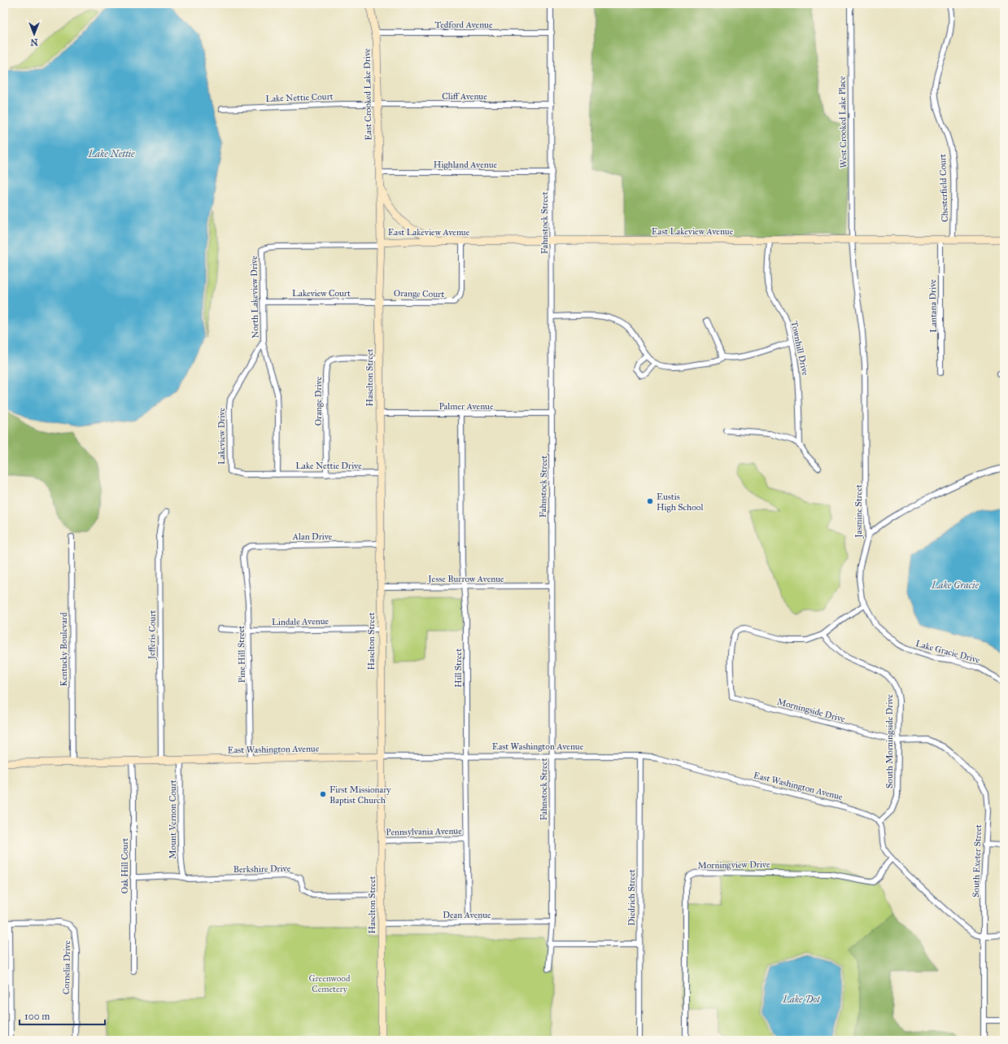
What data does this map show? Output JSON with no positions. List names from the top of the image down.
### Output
{
  "streets": {
    "street": [
      "Tedford Avenue",
      "East Crooked Lake Drive",
      "Cliff Avenue",
      "Lake Nettie Court",
      "West Crooked Lake Place",
      "Highland Avenue",
      "Chesterfield Court",
      "Fahnstock Street",
      "East Lakeview Avenue",
      "Lakeview Court",
      "Orange Court",
      "North Lakeview Drive",
      "Lantana Drive",
      "Townhill Drive",
      "Haselton Street",
      "Orange Drive",
      "Palmer Avenue",
      "Lakeview Drive",
      "Lake Nettie Drive",
      "Jasmine Street",
      "Alan Drive",
      "Jesse Burrow Avenue",
      "Lindale Avenue",
      "Jefferis Court",
      "Kentucky Boulevard",
      "Lake Gracie Drive",
      "Pine Hill Street",
      "Hill Street",
      "Morningside Drive",
      "South Morningside Drive",
      "East Washington Avenue",
      "Mount Vernon Court",
      "Pennsylvania Avenue",
      "South Exeter Street",
      "Morningview Drive",
      "Oak Hill Court",
      "Berkshire Drive",
      "Diedrich Street",
      "Dean Avenue",
      "Cornelia Drive"
    ]
  },
  "crossings": [
    ["Tedford Avenue", "East Crooked Lake Drive"],
    ["Tedford Avenue", "Fahnstock Street"],
    ["East Crooked Lake Drive", "Cliff Avenue"],
    ["East Crooked Lake Drive", "Lake Nettie Court"],
    ["East Crooked Lake Drive", "Highland Avenue"],
    ["East Crooked Lake Drive", "East Lakeview Avenue"],
    ["East Crooked Lake Drive", "Haselton Street"],
    ["Cliff Avenue", "Lake Nettie Court"],
    ["Cliff Avenue", "Fahnstock Street"],
    ["West Crooked Lake Place", "East Lakeview Avenue"],
    ["West Crooked Lake Place", "Jasmine Street"],
    ["Highland Avenue", "Fahnstock Street"],
    ["Chesterfield Court", "East Lakeview Avenue"],
    ["Fahnstock Street", "East Lakeview Avenue"],
    ["Fahnstock Street", "Palmer Avenue"],
    ["Fahnstock Street", "Jesse Burrow Avenue"],
    ["Fahnstock Street", "East Washington Avenue"],
    ["Fahnstock Street", "Dean Avenue"],
    ["East Lakeview Avenue", "Orange Court"],
    ["East Lakeview Avenue", "North Lakeview Drive"],
    ["East Lakeview Avenue", "Lantana Drive"],
    ["East Lakeview Avenue", "Townhill Drive"],
    ["East Lakeview Avenue", "Haselton Street"],
    ["East Lakeview Avenue", "Jasmine Street"],
    ["Lakeview Court", "Orange Court"],
    ["Lakeview Court", "North Lakeview Drive"],
    ["Lakeview Court", "Haselton Street"],
    ["Orange Court", "Haselton Street"],
    ["North Lakeview Drive", "Lakeview Drive"],
    ["Haselton Street", "Orange Drive"],
    ["Haselton Street", "Palmer Avenue"],
    ["Haselton Street", "Lake Nettie Drive"],
    ["Haselton Street", "Alan Drive"],
    ["Haselton Street", "Jesse Burrow Avenue"],
    ["Haselton Street", "Lindale Avenue"],
    ["Haselton Street", "East Washington Avenue"],
    ["Haselton Street", "Pennsylvania Avenue"],
    ["Haselton Street", "Berkshire Drive"],
    ["Haselton Street", "Dean Avenue"],
    ["Orange Drive", "Lake Nettie Drive"],
    ["Palmer Avenue", "Hill Street"],
    ["Lakeview Drive", "Lake Nettie Drive"],
    ["Jasmine Street", "Lake Gracie Drive"],
    ["Alan Drive", "Pine Hill Street"],
    ["Jesse Burrow Avenue", "Hill Street"],
    ["Lindale Avenue", "Pine Hill Street"],
    ["Jefferis Court", "East Washington Avenue"],
    ["Kentucky Boulevard", "East Washington Avenue"],
    ["Pine Hill Street", "East Washington Avenue"],
    ["Hill Street", "East Washington Avenue"],
    ["Hill Street", "Pennsylvania Avenue"],
    ["Hill Street", "Dean Avenue"],
    ["Morningside Drive", "South Morningside Drive"],
    ["Morningside Drive", "South Exeter Street"],
    ["South Morningside Drive", "East Washington Avenue"],
    ["South Morningside Drive", "South Exeter Street"],
    ["East Washington Avenue", "Mount Vernon Court"],
    ["East Washington Avenue", "Oak Hill Court"],
    ["East Washington Avenue", "Diedrich Street"],
    ["Mount Vernon Court", "Berkshire Drive"],
    ["Oak Hill Court", "Berkshire Drive"]
  ],
  "water": ["Lake Nettie", "Lake Gracie", "Lake Dot"],
  "parks": ["Greenwood Cemetery"],
  "places": ["Eustis High School", "First Missionary Baptist Church"],
  "scale_bar": "100 m",
  "north": "bottom"
}
